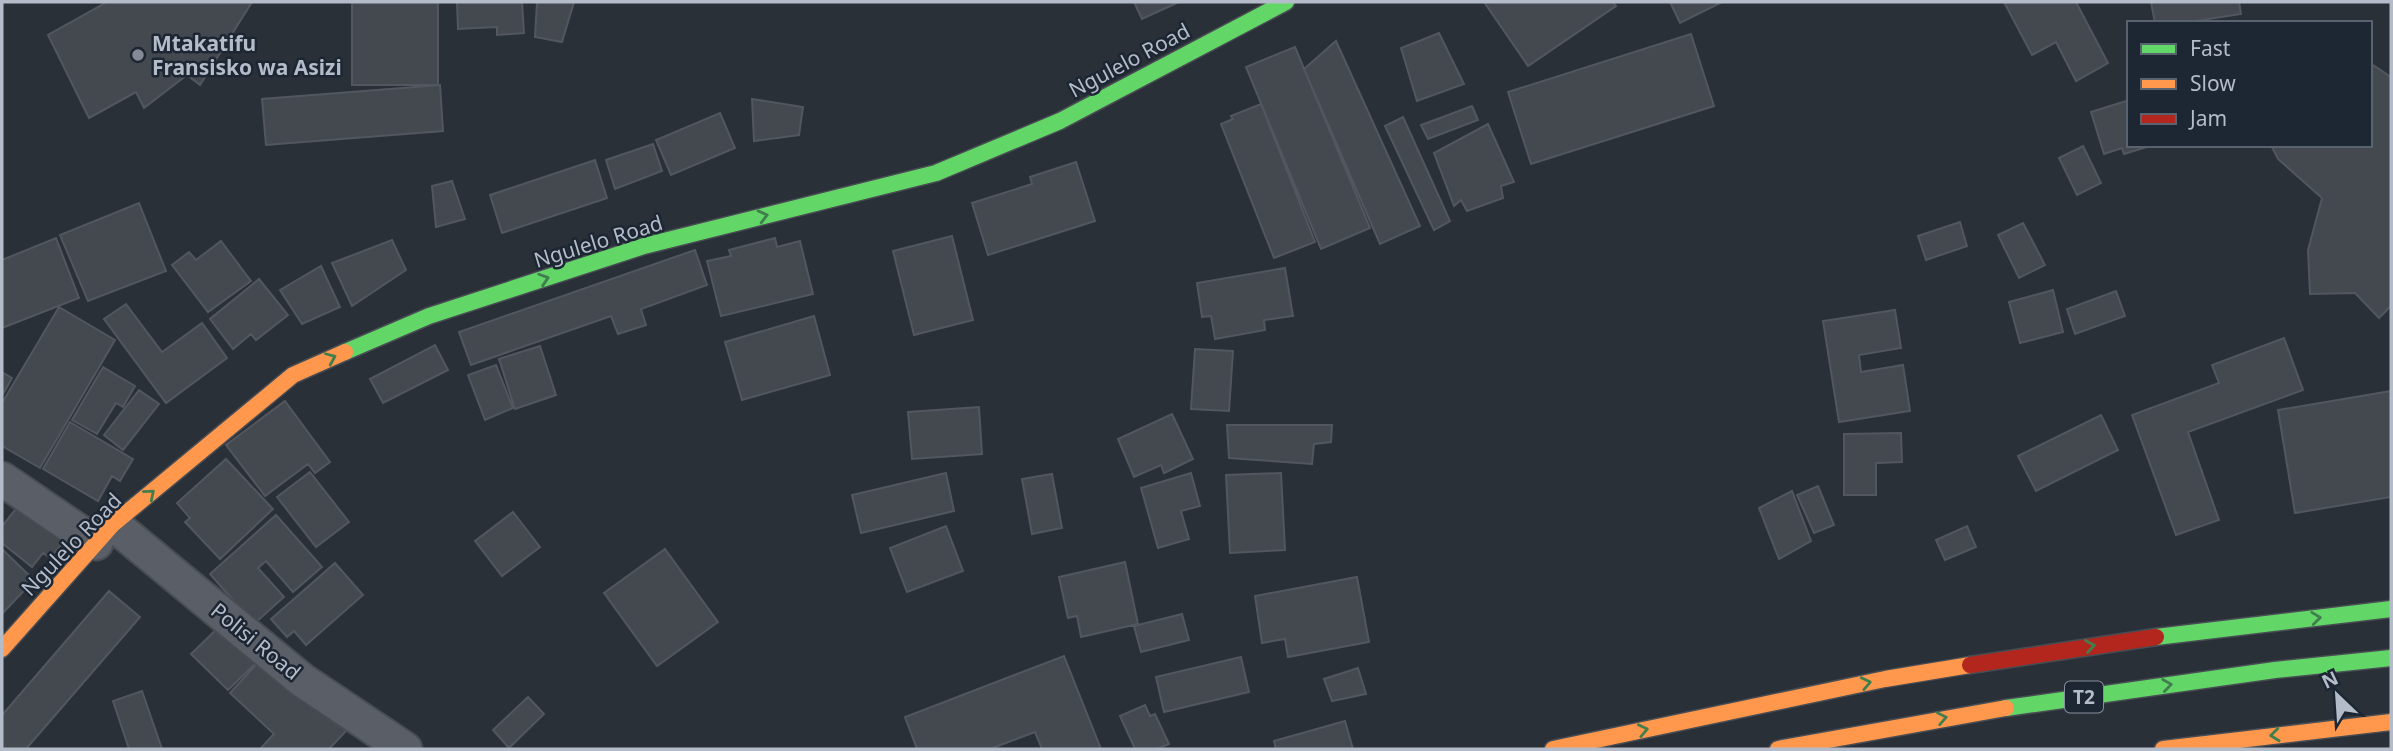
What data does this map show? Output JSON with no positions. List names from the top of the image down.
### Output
{
  "streets": {
    "main road": ["Ngulelo Road", "T2"],
    "street": ["Polisi Road"]
  },
  "crossings": [
    ["Ngulelo Road", "Polisi Road"]
  ],
  "one_way": ["Ngulelo Road"],
  "places": ["Mtakatifu Fransisko wa Asizi"],
  "legend": ["Fast", "Slow", "Jam"],
  "north": "top left"
}
